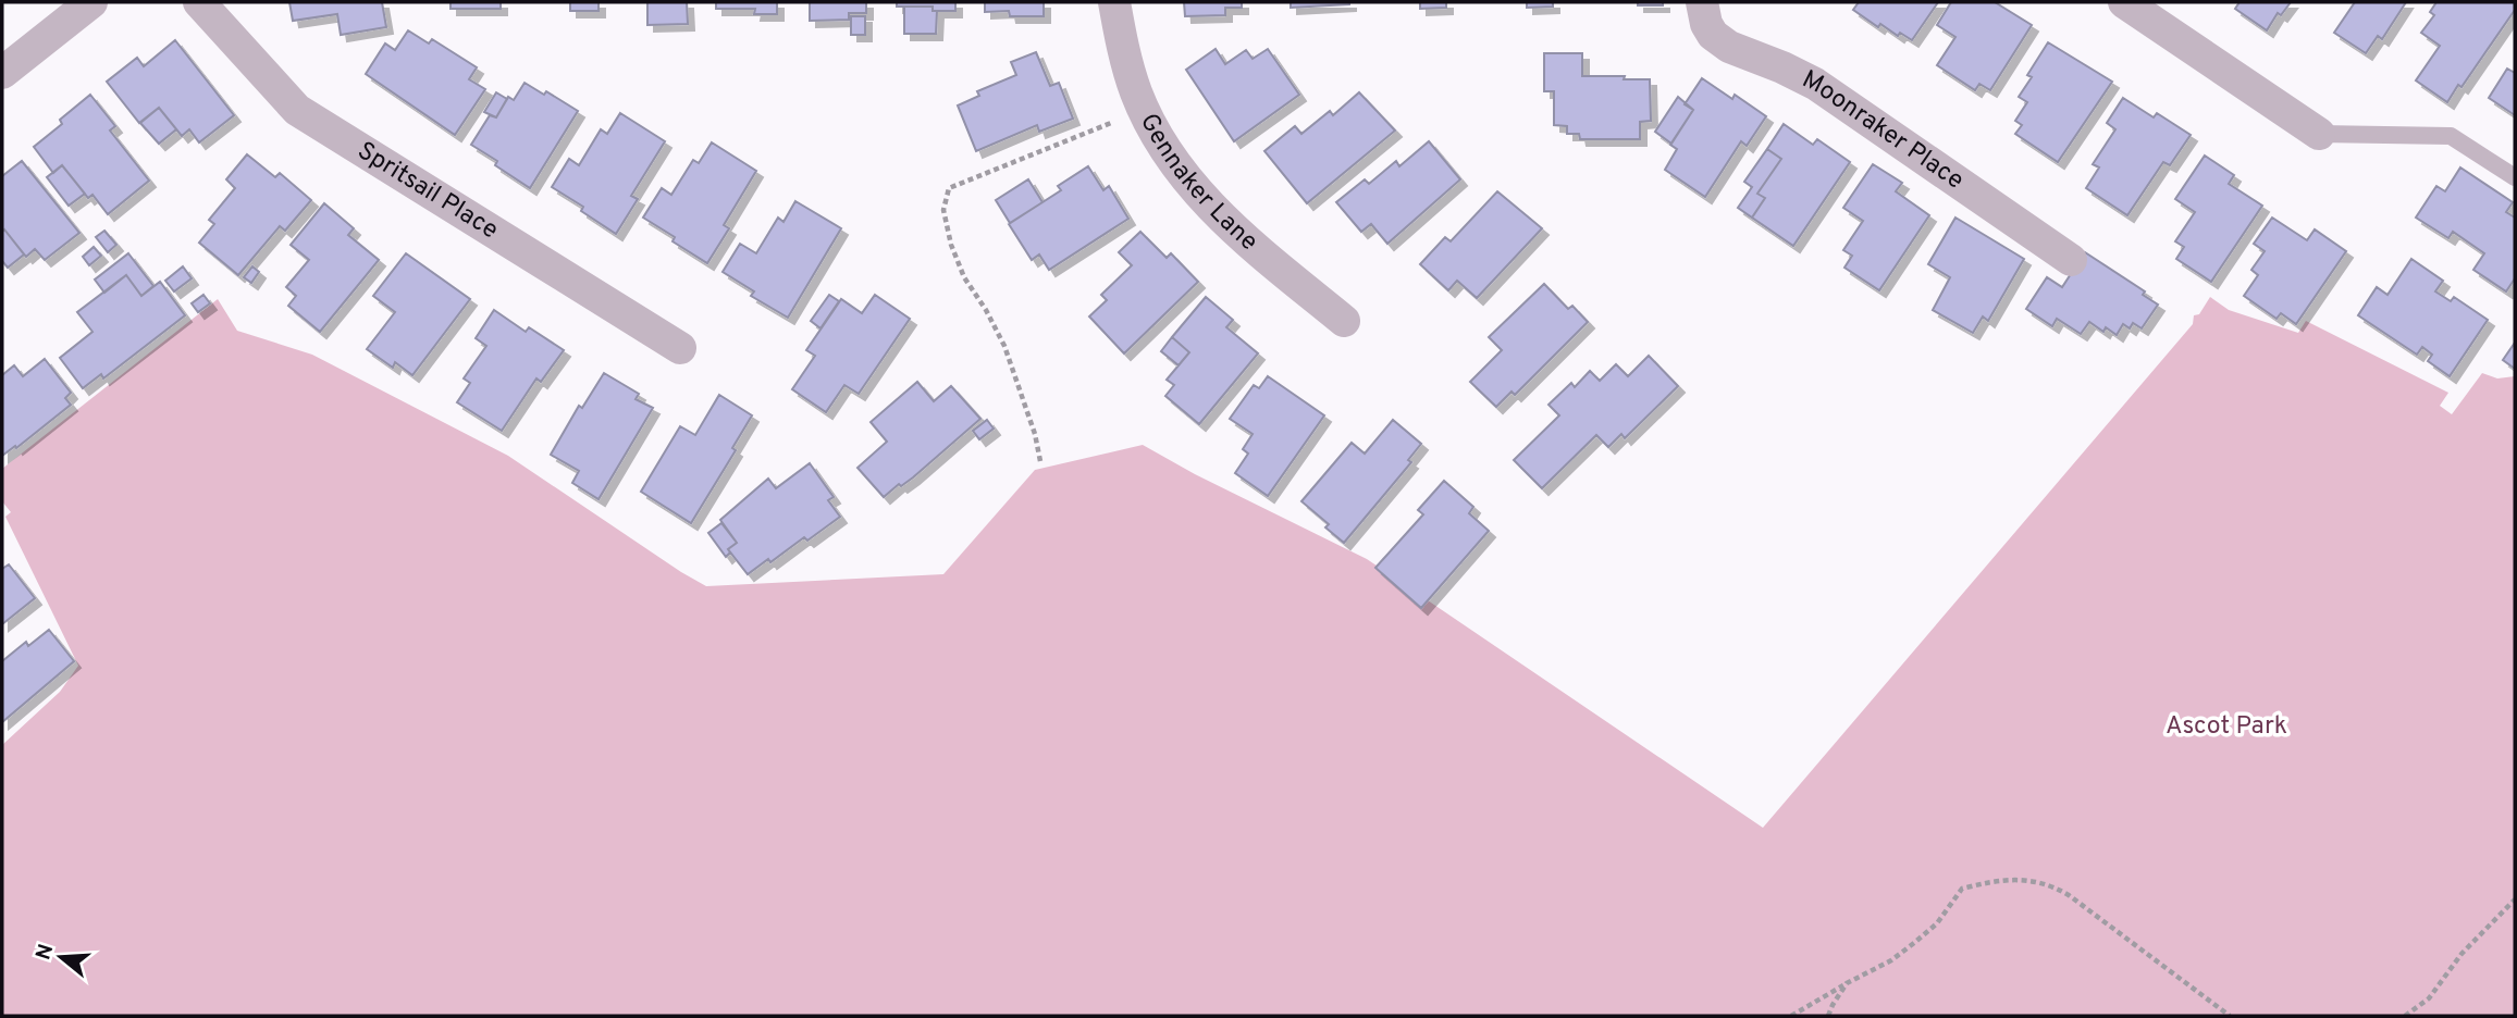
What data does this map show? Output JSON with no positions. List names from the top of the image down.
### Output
{
  "streets": {
    "street": ["Moonraker Place", "Gennaker Lane", "Spritsail Place"]
  },
  "parks": ["Ascot Park"],
  "north": "left"
}
